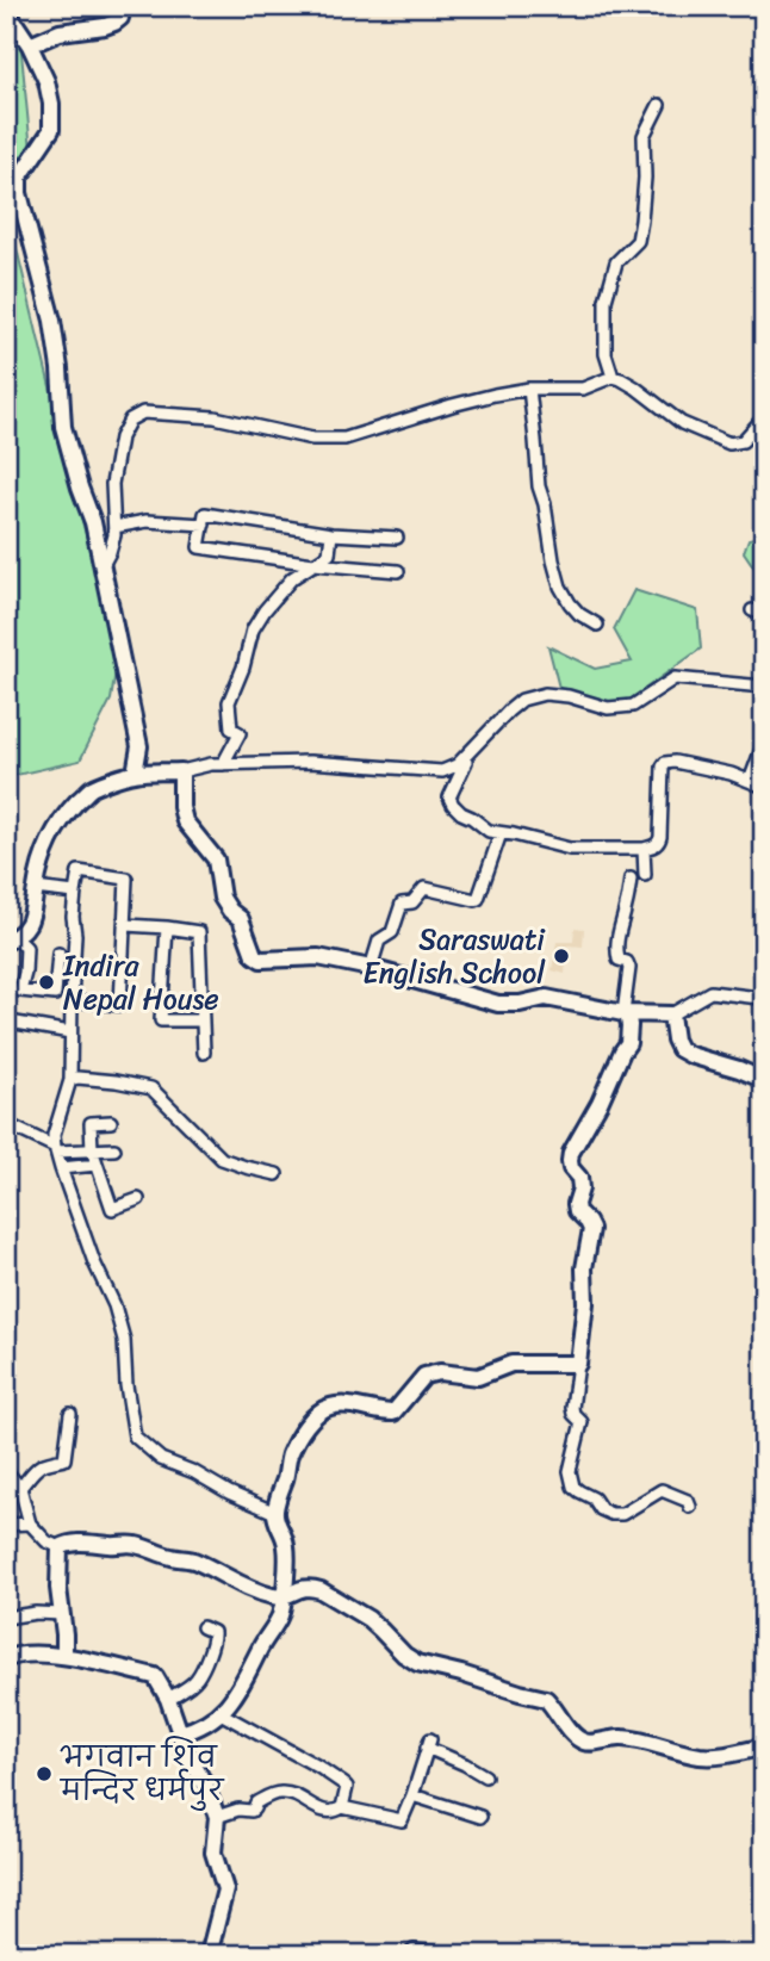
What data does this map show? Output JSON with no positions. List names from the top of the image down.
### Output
{
  "places": ["Saraswati English School", "Indira Nepal House", "भगवान शिव मन्दिर धर्मपुर"]
}
